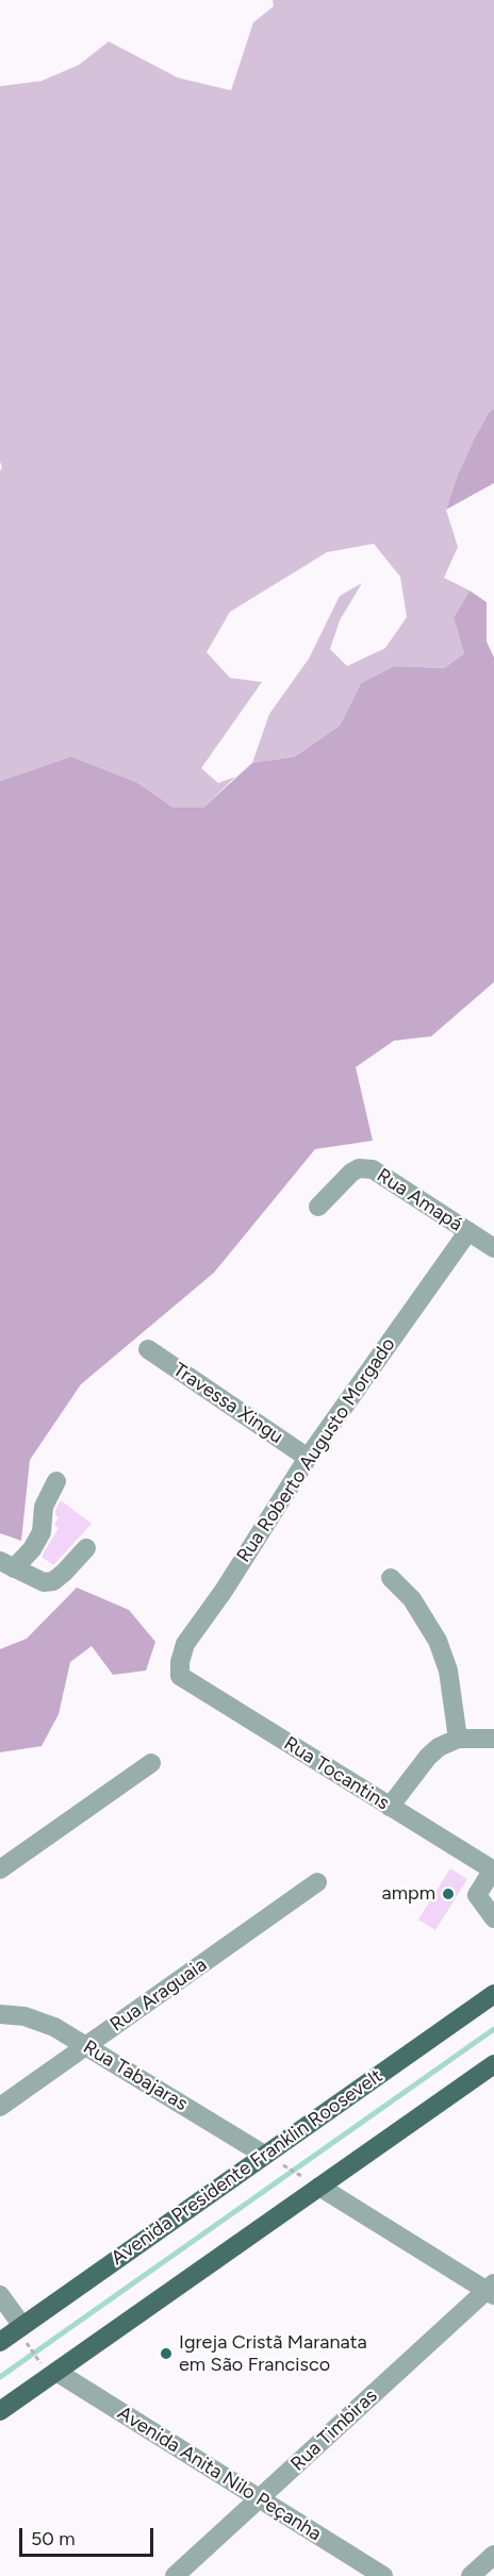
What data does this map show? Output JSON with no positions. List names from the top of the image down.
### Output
{
  "streets": {
    "main road": ["Avenida Presidente Franklin Roosevelt"],
    "street": [
      "Rua Amapá",
      "Travessa Xingu",
      "Rua Roberto Augusto Morgado",
      "Rua Tocantins",
      "Rua Araguaia",
      "Rua Tabajaras",
      "Rua Timbiras",
      "Avenida Anita Nilo Peçanha"
    ]
  },
  "crossings": [
    ["Rua Amapá", "Rua Roberto Augusto Morgado"],
    ["Travessa Xingu", "Rua Roberto Augusto Morgado"],
    ["Rua Roberto Augusto Morgado", "Rua Tocantins"],
    ["Rua Araguaia", "Rua Tabajaras"],
    ["Rua Tabajaras", "Avenida Presidente Franklin Roosevelt"],
    ["Rua Timbiras", "Avenida Anita Nilo Peçanha"]
  ],
  "places": ["ampm", "Igreja Cristã Maranata em São Francisco"],
  "scale_bar": "50 m"
}
